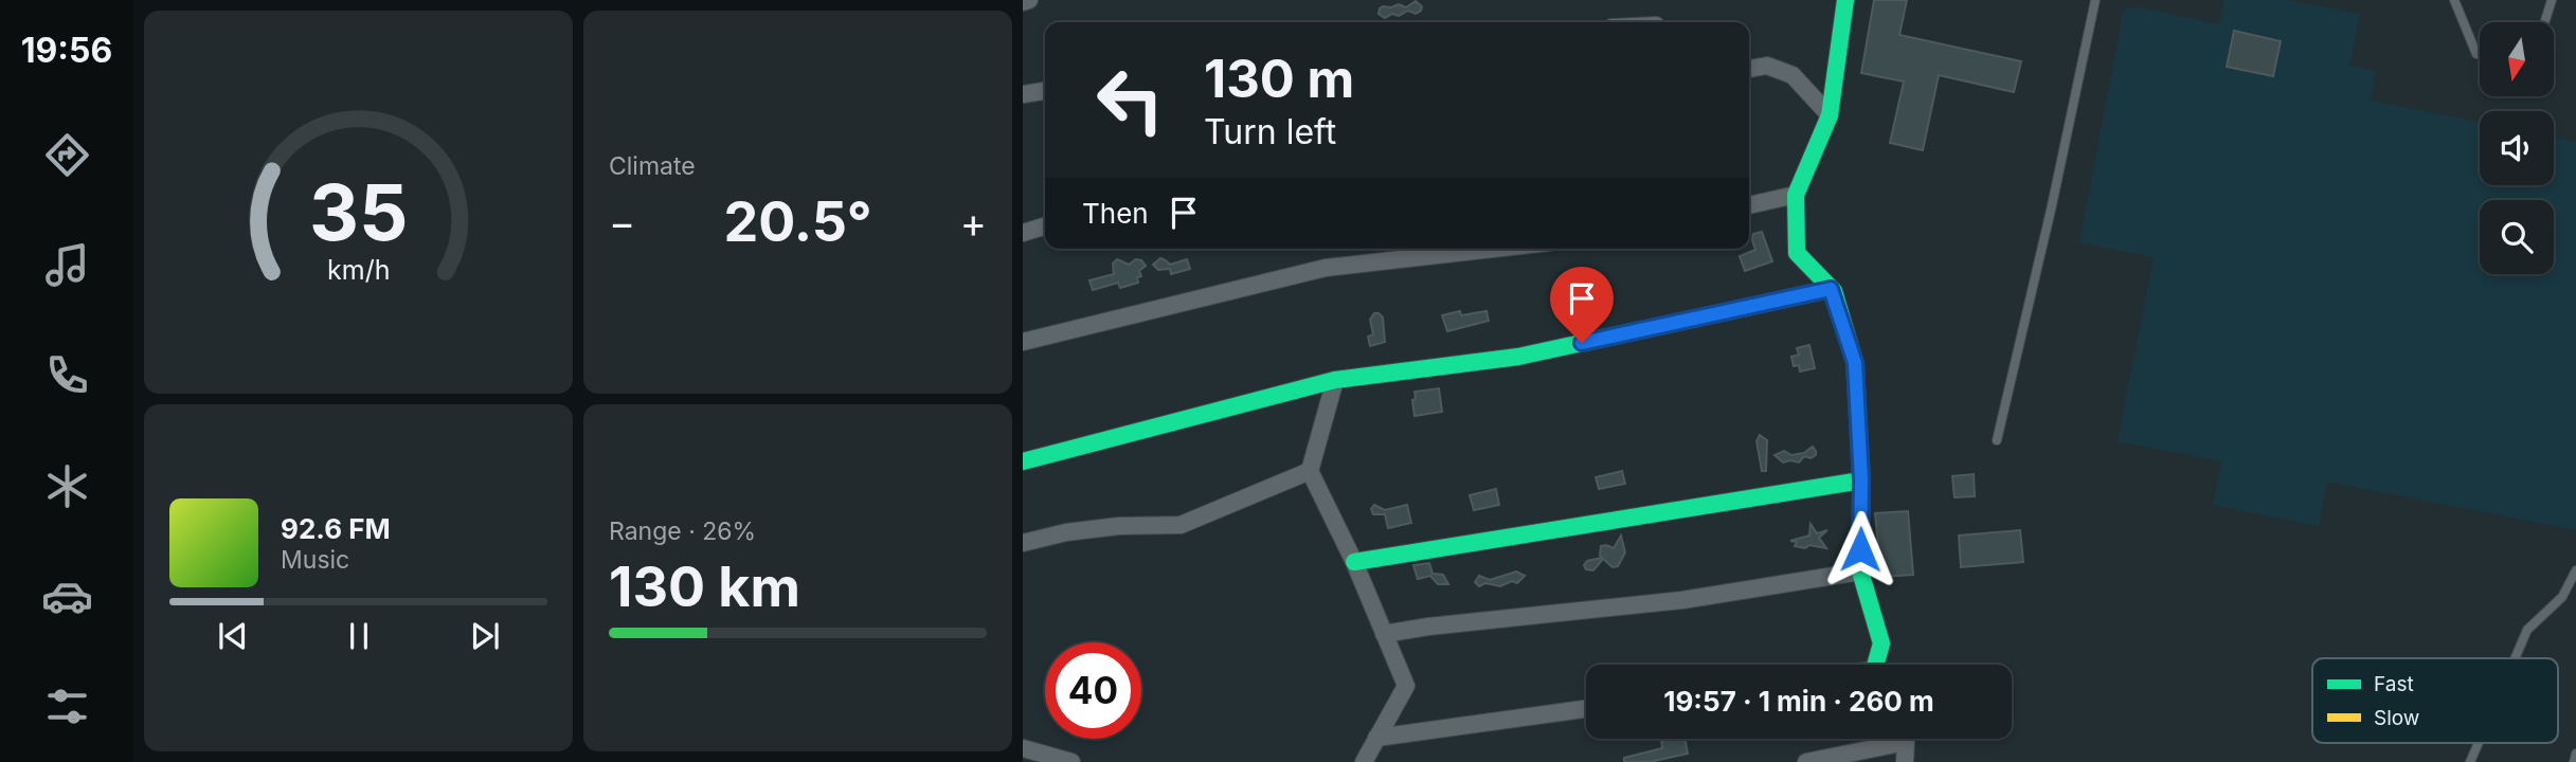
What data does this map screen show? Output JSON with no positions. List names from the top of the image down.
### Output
{
  "legend": ["Fast", "Slow"],
  "north": "bottom",
  "page": {
    "tabs": "19:56",
    "tile": [
      "Climate",
      ["Range · 26%", "130 km"]
    ],
    "turn": ["130 m", "Turn left"],
    "then": "Then",
    "heat": ["−", "20.5°", "+"],
    "song": ["92.6 FM", "Music"],
    "limit": "40",
    "trip": "19:57 · 1 min · 260 m",
    "gauge": ["35", "km/h"]
  }
}
